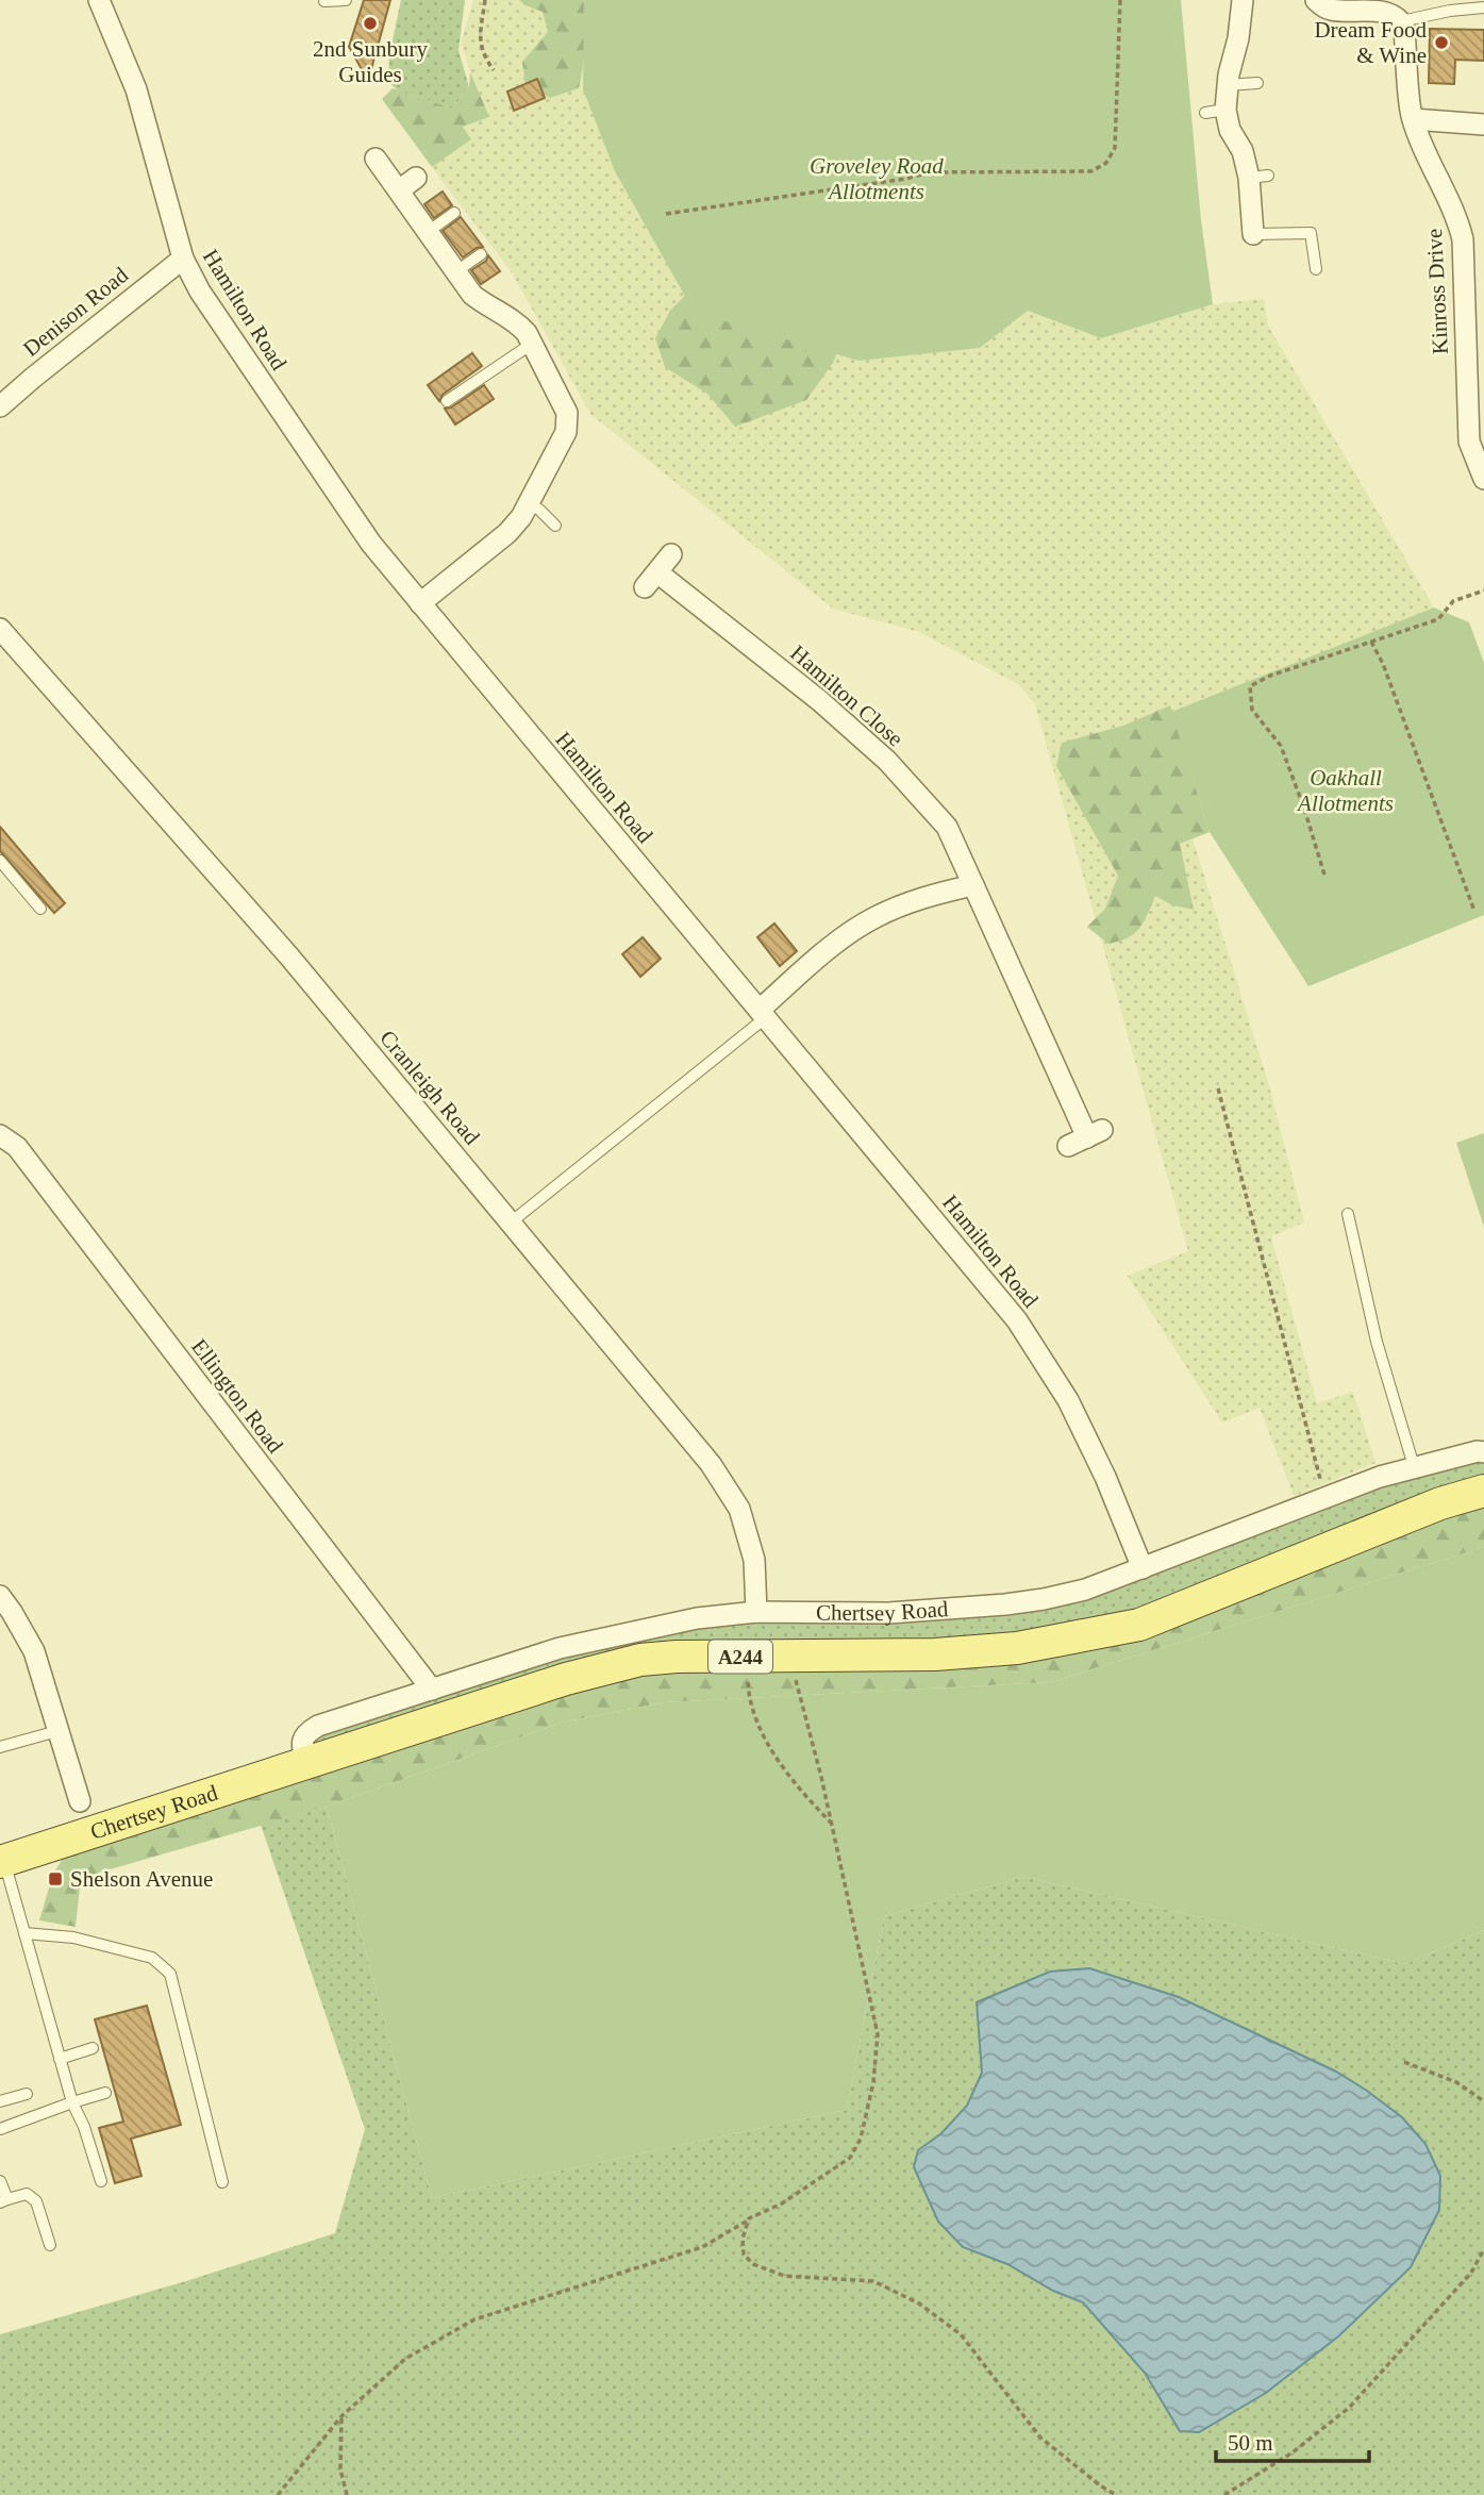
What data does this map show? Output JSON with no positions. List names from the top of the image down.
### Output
{
  "streets": {
    "main road": ["Chertsey Road", "A244"],
    "street": [
      "Kinross Drive",
      "Hamilton Road",
      "Denison Road",
      "Hamilton Close",
      "Cranleigh Road",
      "Ellington Road"
    ]
  },
  "crossings": [
    ["Hamilton Road", "Denison Road"],
    ["Hamilton Road", "Chertsey Road"],
    ["Cranleigh Road", "Chertsey Road"],
    ["Ellington Road", "Chertsey Road"]
  ],
  "parks": ["Groveley Road Allotments", "Oakhall Allotments"],
  "places": {
    "other": ["2nd Sunbury Guides", "Dream Food & Wine"],
    "transit": ["Shelson Avenue"]
  },
  "scale_bar": "50 m"
}
